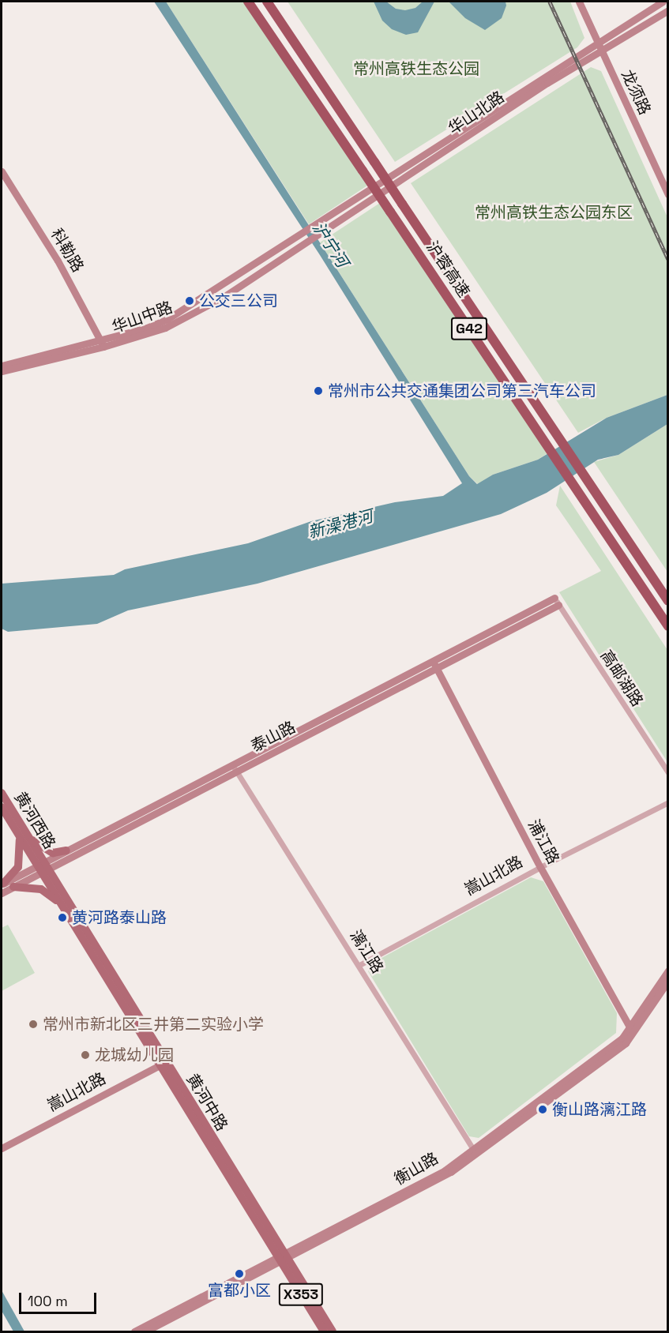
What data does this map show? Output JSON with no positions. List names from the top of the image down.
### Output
{
  "streets": {
    "highway": ["沪蓉高速", "G42"],
    "main road": [
      "龙须路",
      "华山北路",
      "科勒路",
      "华山中路",
      "泰山路",
      "黄河西路",
      "浦江路",
      "嵩山北路",
      "黄河中路",
      "衡山路",
      "X353"
    ],
    "street": ["高邮湖路", "漓江路"]
  },
  "crossings": [
    ["龙须路", "华山北路"],
    ["华山北路", "华山中路"],
    ["科勒路", "华山中路"],
    ["高邮湖路", "泰山路"],
    ["泰山路", "黄河西路"],
    ["泰山路", "浦江路"],
    ["泰山路", "漓江路"],
    ["泰山路", "黄河中路"],
    ["黄河西路", "黄河中路"],
    ["浦江路", "嵩山北路"],
    ["浦江路", "衡山路"],
    ["嵩山北路", "漓江路"],
    ["嵩山北路", "黄河中路"],
    ["漓江路", "衡山路"],
    ["黄河中路", "衡山路"]
  ],
  "water": ["沪宁河", "新澡港河"],
  "parks": ["常州高铁生态公园", "常州高铁生态公园东区"],
  "places": [
    "公交三公司",
    "常州市公共交通集团公司第三汽车公司",
    "黄河路泰山路",
    "常州市新北区三井第二实验小学",
    "龙城幼儿园",
    "衡山路漓江路",
    "富都小区"
  ],
  "scale_bar": "100 m"
}
